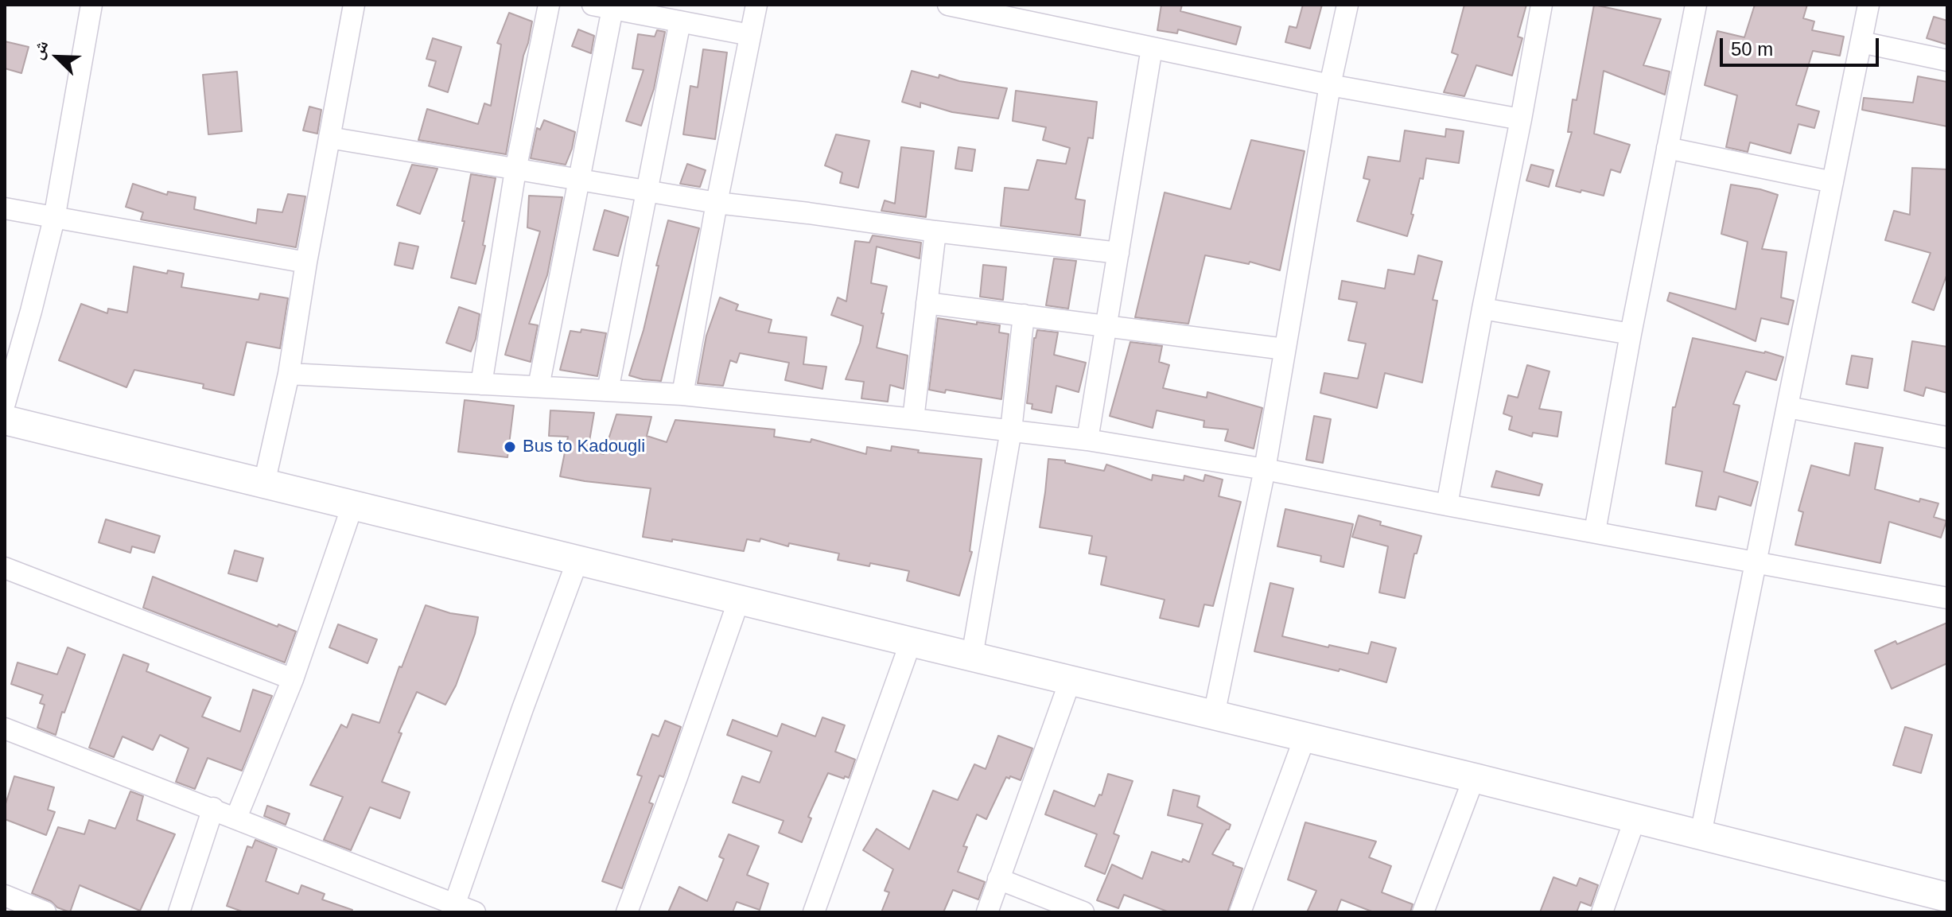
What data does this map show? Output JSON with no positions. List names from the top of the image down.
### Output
{
  "places": ["Bus to Kadougli"],
  "scale_bar": "50 m",
  "north": "top left"
}
